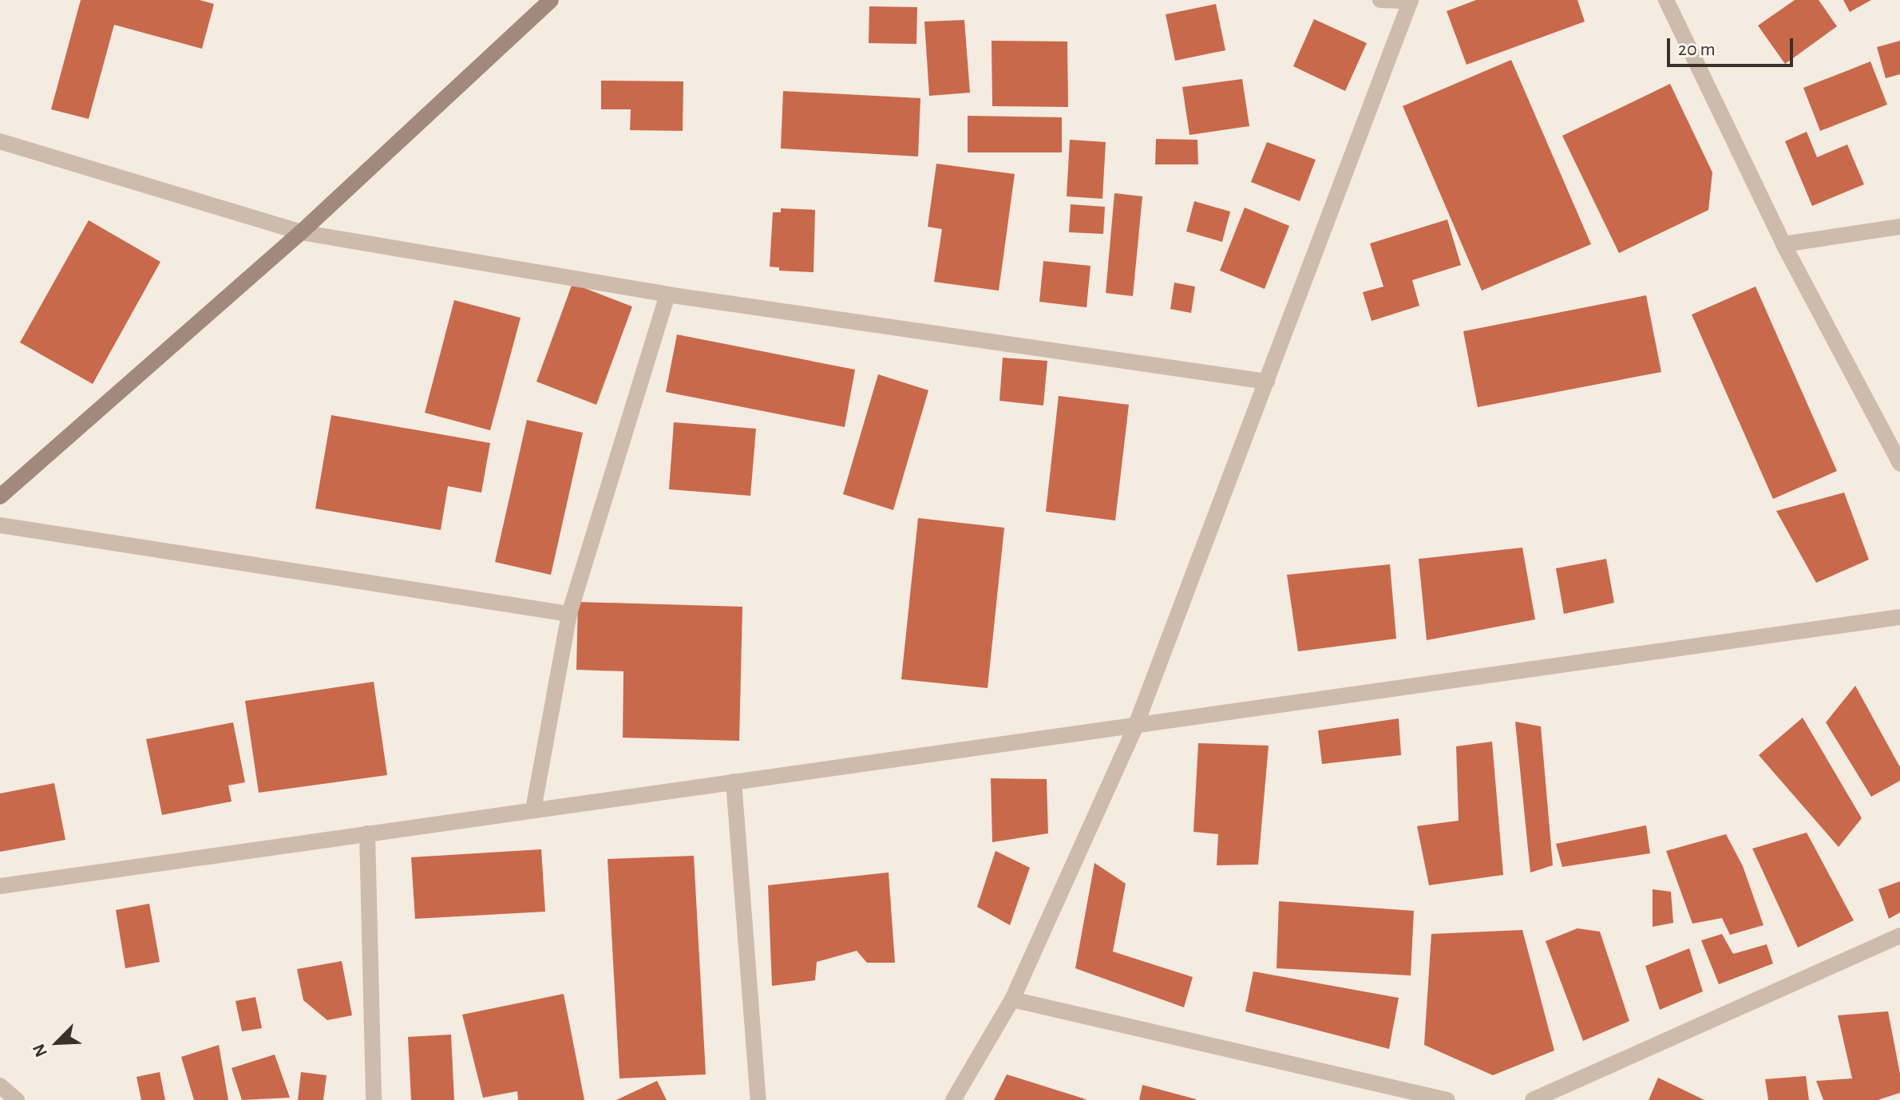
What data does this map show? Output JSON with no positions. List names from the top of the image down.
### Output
{
  "scale_bar": "20 m",
  "north": "bottom left"
}
